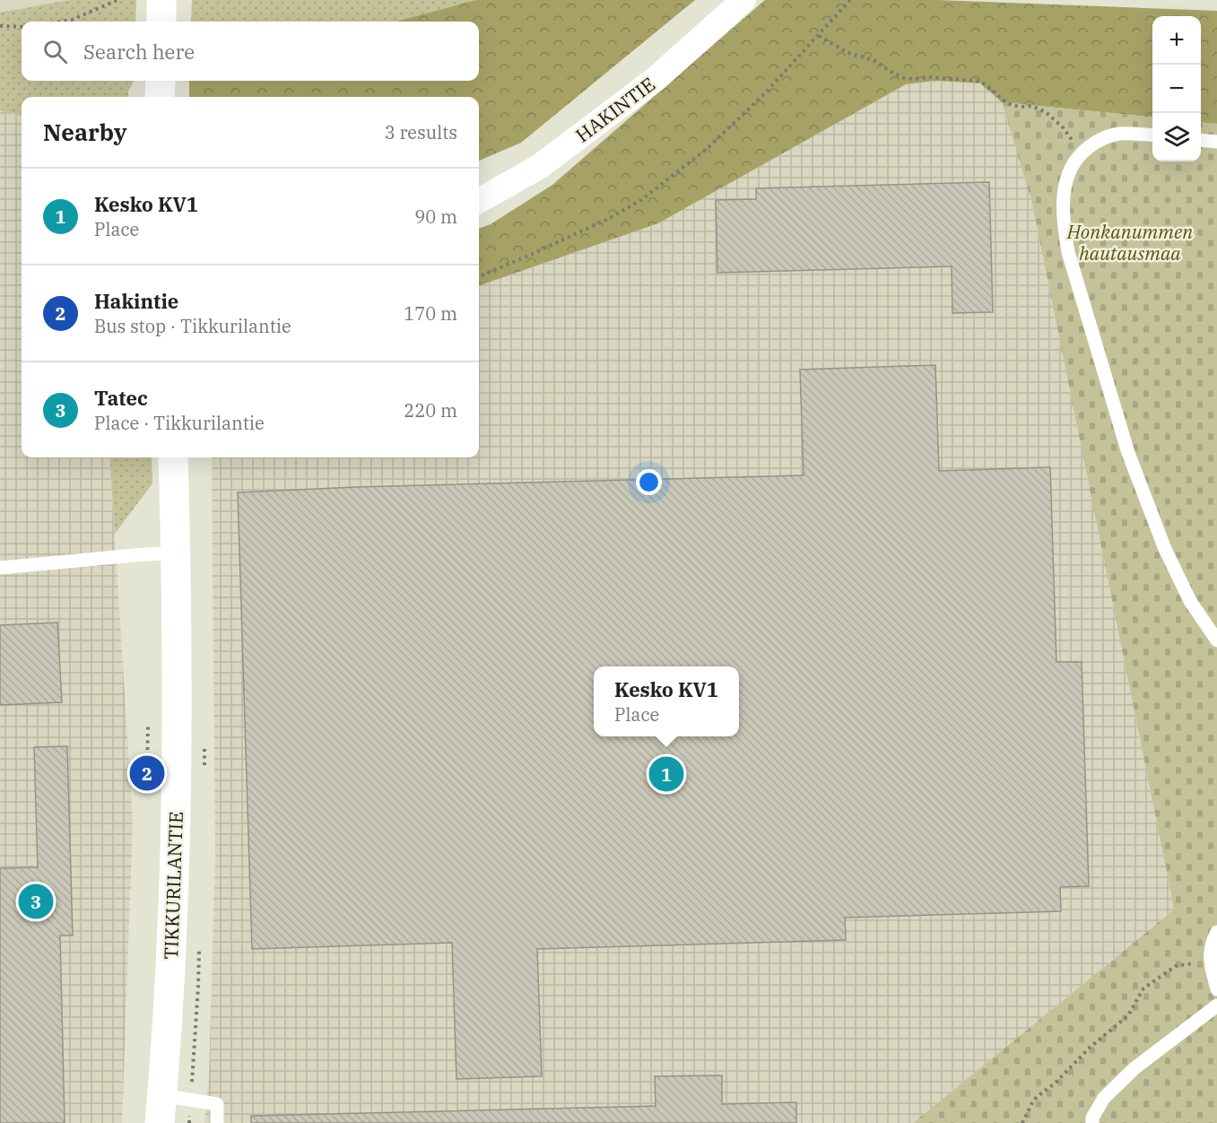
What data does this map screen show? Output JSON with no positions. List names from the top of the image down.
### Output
{
  "streets": {
    "main road": ["TIKKURILANTIE"],
    "street": ["HAKINTIE"]
  },
  "parks": ["Honkanummen hautausmaa"],
  "page": {
    "map_buttons": ["+", "−"],
    "search": "Search here",
    "heading": ["Nearby", "3 results"],
    "list": [
      {
        "mark": "1",
        "name": "Kesko KV1",
        "note": "Place",
        "value": "90 m"
      },
      {
        "mark": "2",
        "name": "Hakintie",
        "note": "Bus stop · Tikkurilantie",
        "value": "170 m"
      },
      {
        "mark": "3",
        "name": "Tatec",
        "note": "Place · Tikkurilantie",
        "value": "220 m"
      }
    ],
    "popup": ["Kesko KV1", "Place"],
    "pins": ["2", "1", "3"]
  }
}
